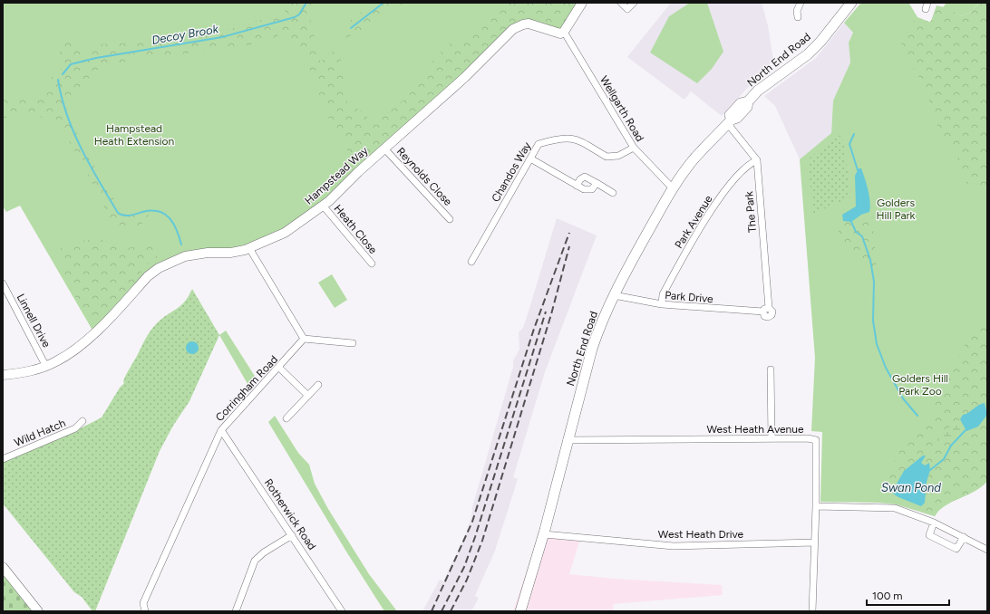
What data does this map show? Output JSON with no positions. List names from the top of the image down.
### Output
{
  "streets": {
    "main road": ["North End Road"],
    "street": [
      "Wellgarth Road",
      "Chandos Way",
      "Hampstead Way",
      "Reynolds Close",
      "The Park",
      "Park Avenue",
      "Heath Close",
      "Park Drive",
      "Linnell Drive",
      "Corringham Road",
      "West Heath Avenue",
      "Wild Hatch",
      "Rotherwick Road",
      "West Heath Drive"
    ]
  },
  "crossings": [
    ["North End Road", "Wellgarth Road"],
    ["North End Road", "Park Drive"],
    ["North End Road", "West Heath Avenue"],
    ["North End Road", "West Heath Drive"],
    ["Wellgarth Road", "Chandos Way"],
    ["Wellgarth Road", "Hampstead Way"],
    ["Hampstead Way", "Reynolds Close"],
    ["Hampstead Way", "Heath Close"],
    ["Hampstead Way", "Linnell Drive"],
    ["The Park", "Park Avenue"],
    ["The Park", "Park Drive"],
    ["Park Avenue", "Park Drive"],
    ["Corringham Road", "Rotherwick Road"],
    ["West Heath Avenue", "West Heath Drive"]
  ],
  "water": ["Decoy Brook", "Swan Pond"],
  "parks": ["Hampstead Heath Extension", "Golders Hill Park", "Golders Hill Park Zoo"],
  "scale_bar": "100 m"
}
